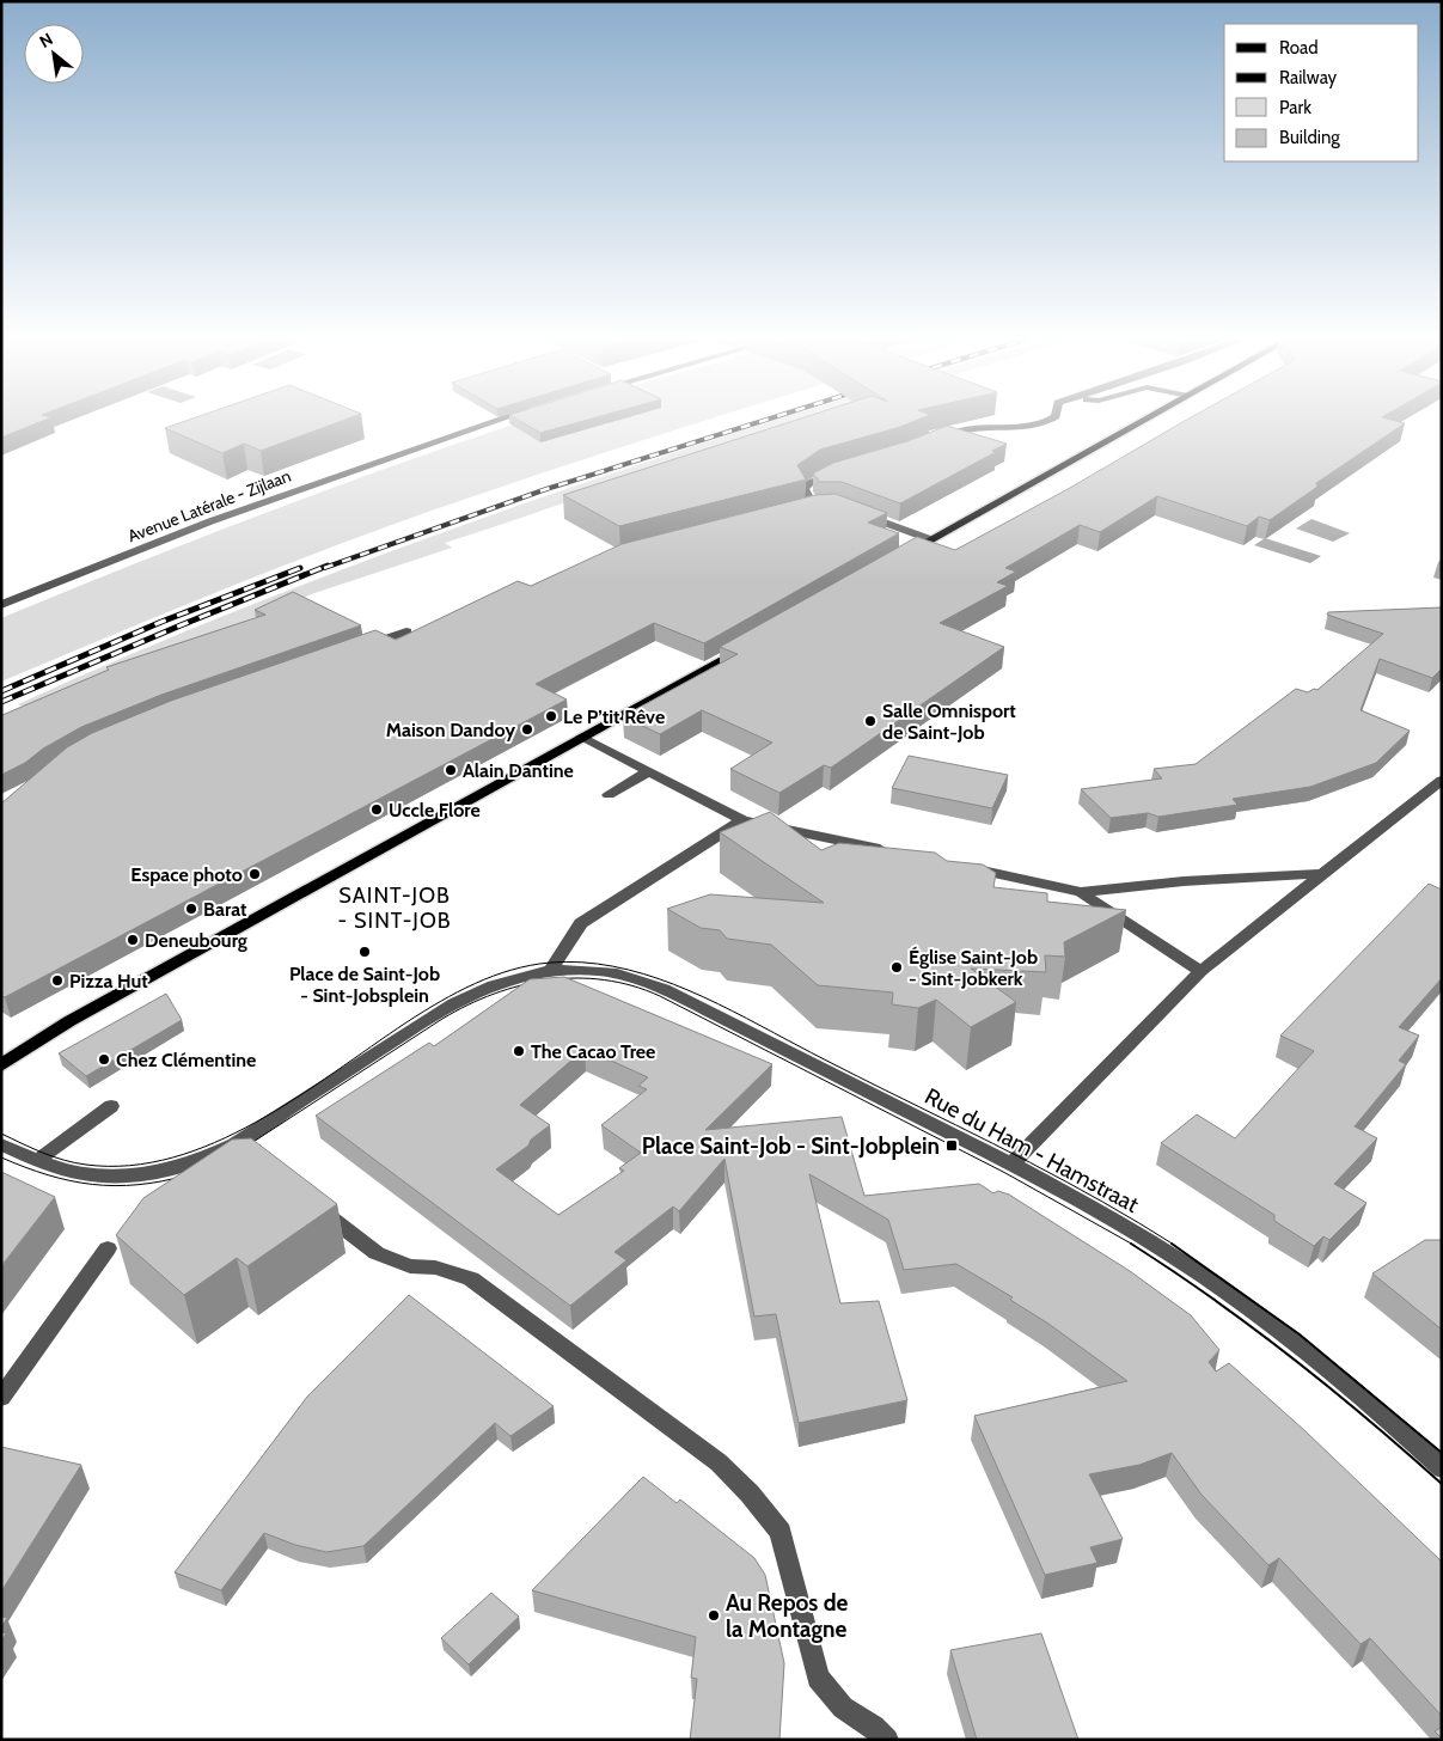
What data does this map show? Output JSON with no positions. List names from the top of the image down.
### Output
{
  "streets": {
    "street": ["Avenue Latérale - Zijlaan", "Rue du Ham - Hamstraat"]
  },
  "districts": ["SAINT-JOB - SINT-JOB"],
  "places": {
    "other": [
      "Le P’tit Rêve",
      "Salle Omnisport de Saint-Job",
      "Maison Dandoy",
      "Alain Dantine",
      "Uccle Flore",
      "Espace photo",
      "Barat",
      "Deneubourg",
      "Place de Saint-Job - Sint-Jobsplein",
      "Église Saint-Job - Sint-Jobkerk",
      "Pizza Hut",
      "The Cacao Tree",
      "Chez Clémentine",
      "Au Repos de la Montagne"
    ],
    "transit": ["Place Saint-Job - Sint-Jobplein"]
  },
  "legend": [
    "Road",
    "Railway",
    "Park",
    "Building"
  ],
  "north": "top left"
}
